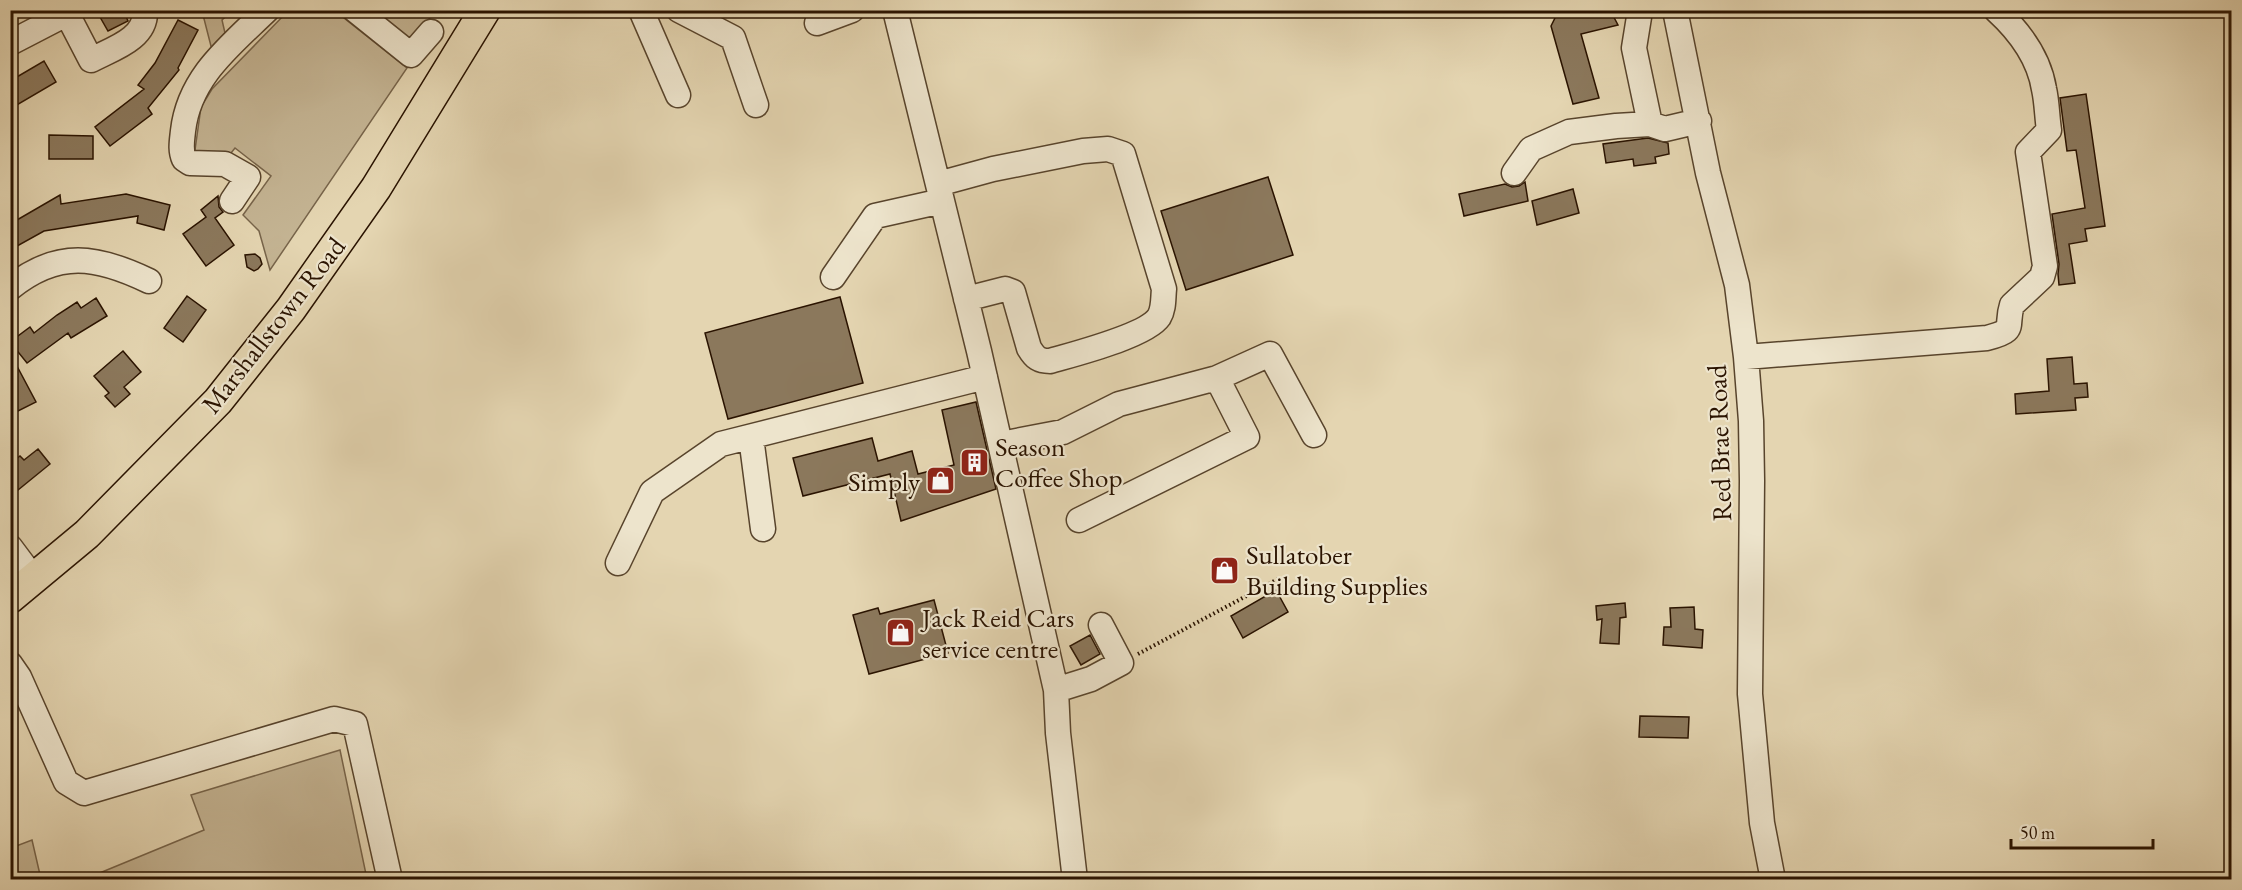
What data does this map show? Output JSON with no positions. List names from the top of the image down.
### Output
{
  "streets": {
    "main road": ["Marshallstown Road"],
    "street": ["Red Brae Road"]
  },
  "places": {
    "building": ["Season Coffee Shop"],
    "shop": ["Simply", "Sullatober Building Supplies", "Jack Reid Cars service centre"]
  },
  "scale_bar": "50 m"
}
